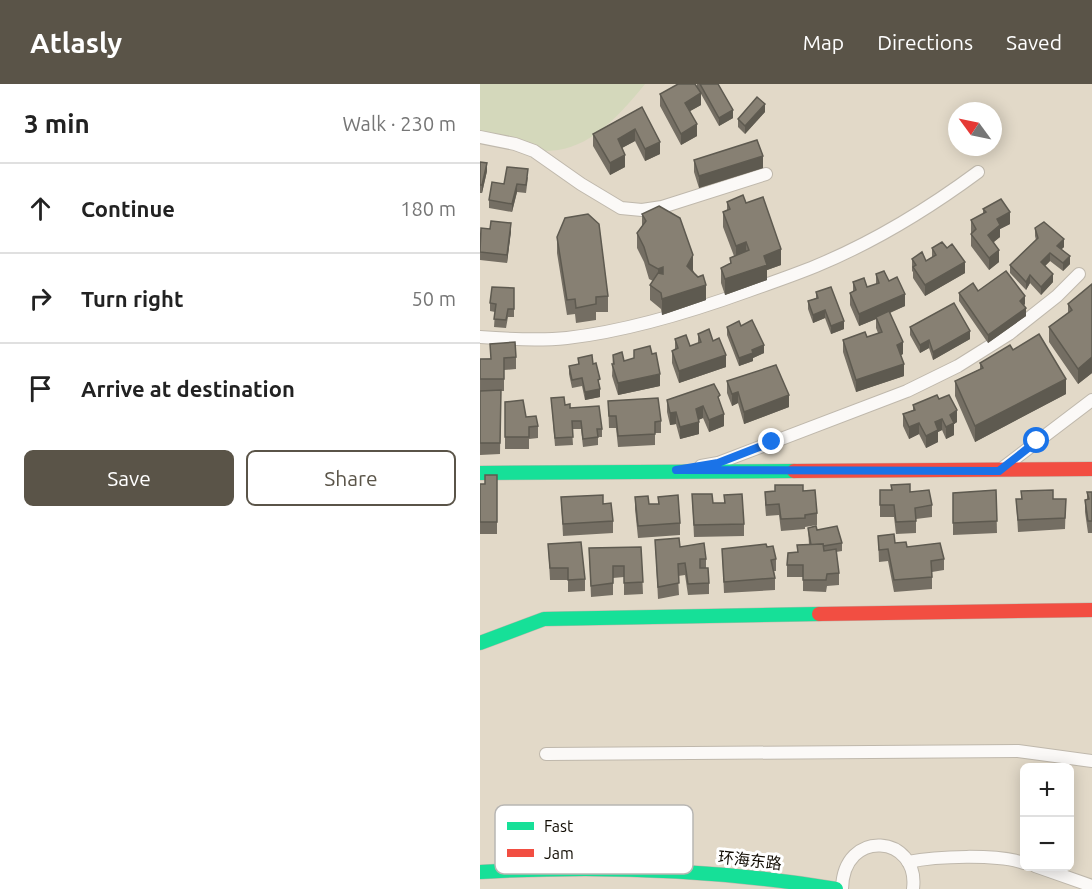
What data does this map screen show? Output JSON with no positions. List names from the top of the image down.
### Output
{
  "streets": {
    "main road": ["环海东路"]
  },
  "legend": ["Fast", "Jam"],
  "north": "top left",
  "page": {
    "header": "Atlasly",
    "nav": ["Map", "Directions", "Saved"],
    "heading": ["3 min", "Walk · 230 m"],
    "list": [
      ["Continue", "180 m"],
      ["Turn right", "50 m"],
      "Arrive at destination"
    ],
    "buttons": ["Save", "Share"],
    "map_buttons": ["+", "−"]
  }
}
